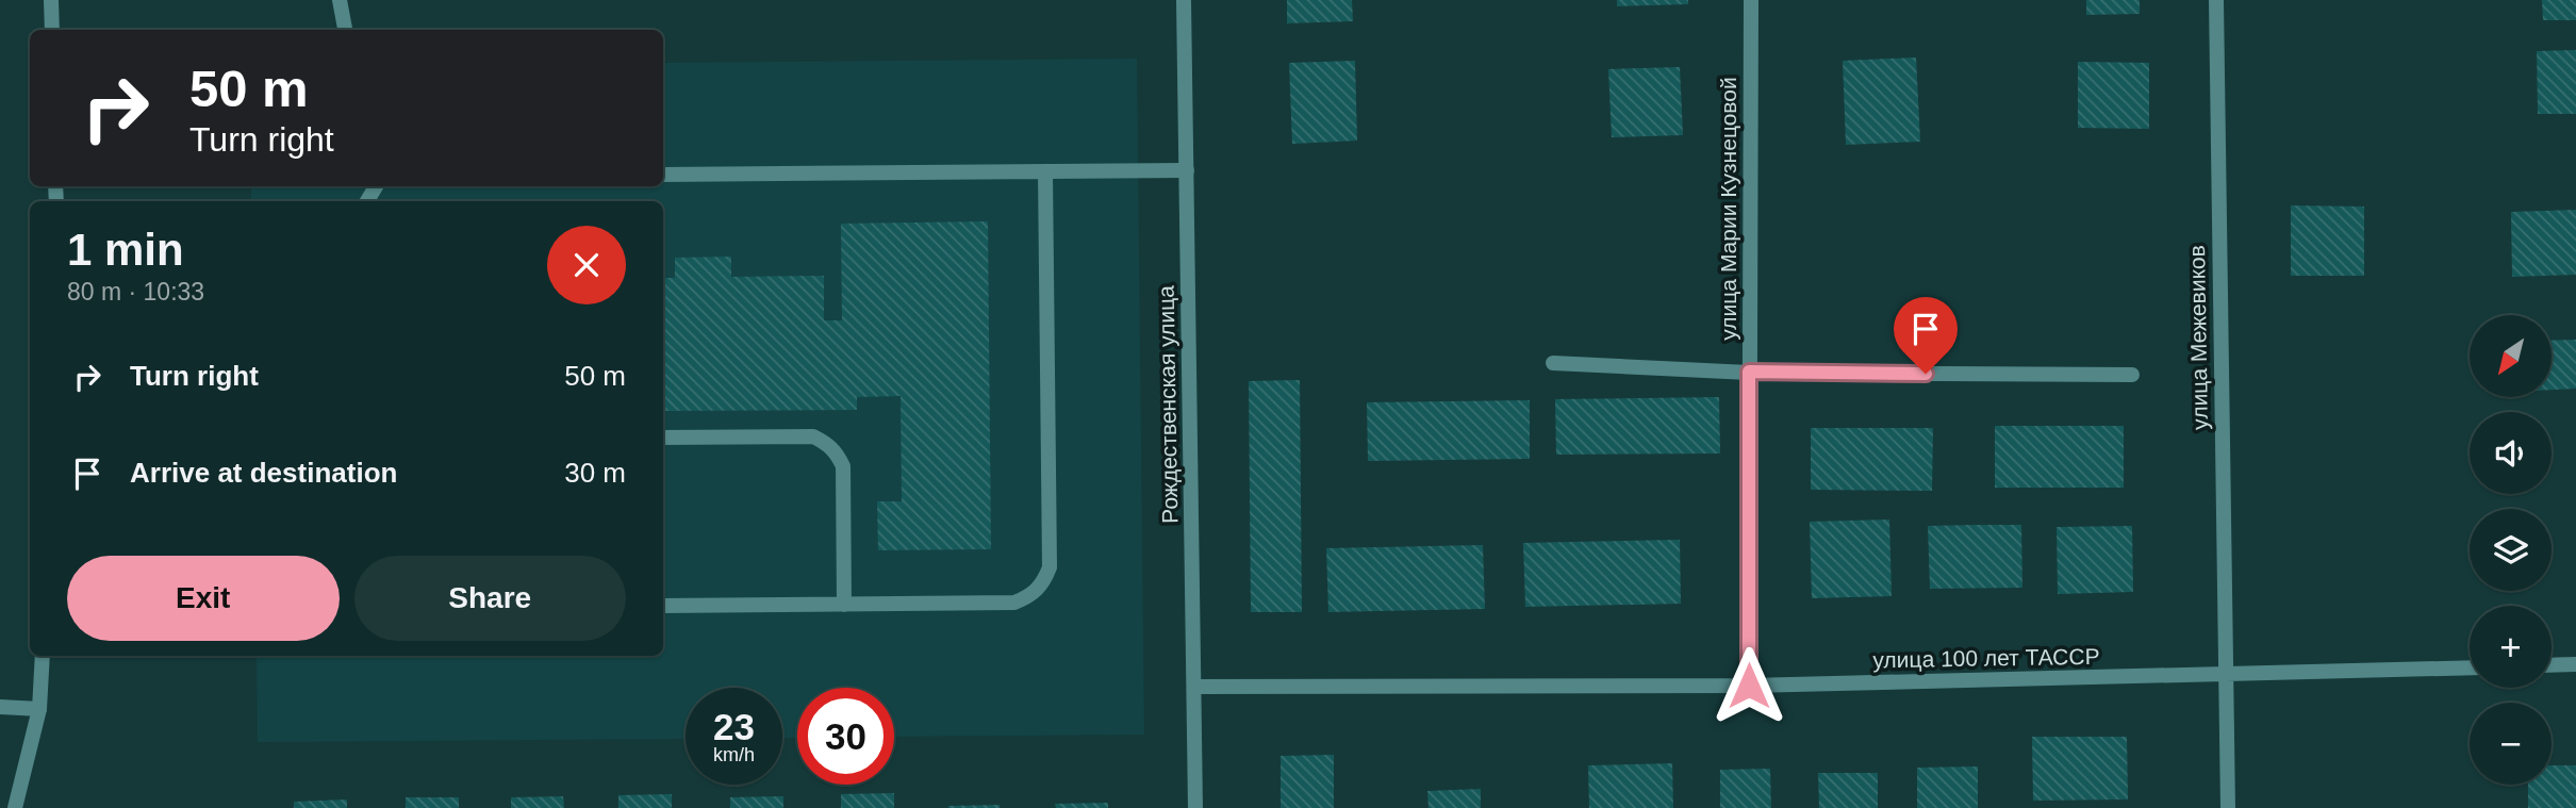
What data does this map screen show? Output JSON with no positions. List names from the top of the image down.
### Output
{
  "streets": {
    "street": [
      "улица Марии Кузнецовой",
      "улица Межевиков",
      "Рождественская улица",
      "улица 100 лет ТАССР"
    ]
  },
  "crossings": [
    ["улица Марии Кузнецовой", "улица 100 лет ТАССР"],
    ["улица Межевиков", "улица 100 лет ТАССР"],
    ["Рождественская улица", "улица 100 лет ТАССР"]
  ],
  "north": "bottom left",
  "page": {
    "turn": ["50 m", "Turn right"],
    "heading": ["1 min", "80 m · 10:33"],
    "map_buttons": ["+", "−"],
    "list": [
      {
        "name": "Turn right",
        "value": "50 m"
      },
      {
        "name": "Arrive at destination",
        "value": "30 m"
      }
    ],
    "buttons": ["Exit", "Share"],
    "speed": "23 km/h",
    "limit": "30"
  }
}
